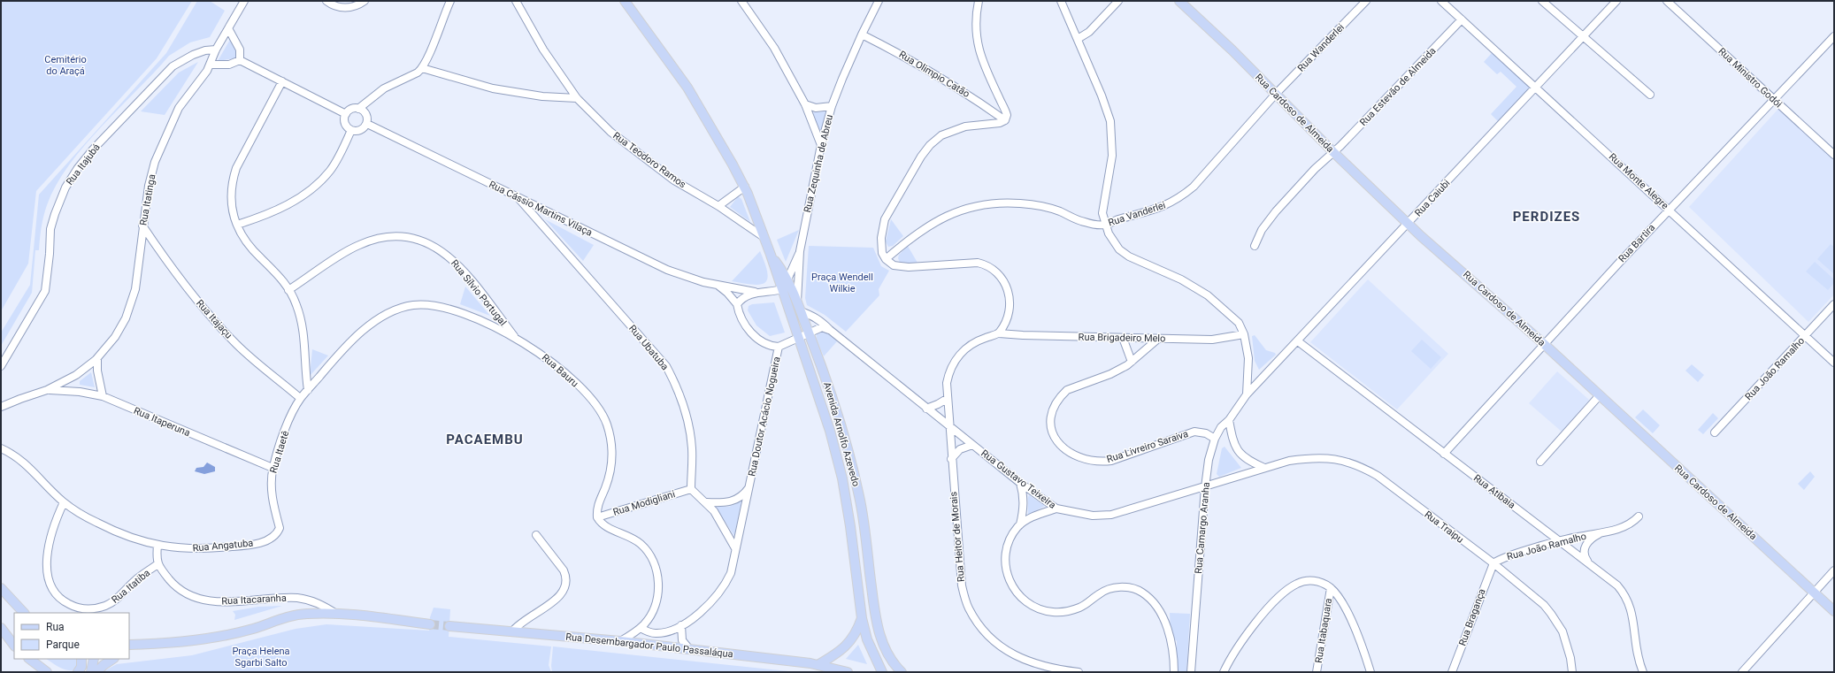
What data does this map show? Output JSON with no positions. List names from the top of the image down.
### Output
{
  "streets": {
    "main road": ["Rua Cardoso de Almeida", "Avenida Arnolfo Azevedo", "Rua Desembargador Paulo Passaláqua"],
    "street": [
      "Rua Wanderlei",
      "Rua Olimpio Catão",
      "Rua Ministro Godói",
      "Rua Estevão de Almeida",
      "Rua Teodoro Ramos",
      "Rua Zequinha de Abreu",
      "Rua Itajubá",
      "Rua Monte Alegre",
      "Rua Caiubi",
      "Rua Itatinga",
      "Rua Cássio Martins Vilaça",
      "Rua Vanderlei",
      "Rua Bartira",
      "Rua Sílvio Portugal",
      "Rua Itajaçu",
      "Rua Brigadeiro Melo",
      "Rua Ubatuba",
      "Rua João Ramalho",
      "Rua Bauru",
      "Rua Doutor Acácio Nogueira",
      "Rua Itaperuna",
      "Rua Livreiro Saraiva",
      "Rua Itaetê",
      "Rua Gustavo Teixeira",
      "Rua Atibaia",
      "Rua Modigliani",
      "Rua Traipu",
      "Rua Camargo Aranha",
      "Rua Heitor de Morais",
      "Rua Angatuba",
      "Rua Itatiba",
      "Rua Itacaranha",
      "Rua Bragança",
      "Rua Itabaquara"
    ]
  },
  "crossings": [
    ["Rua Wanderlei", "Rua Cardoso de Almeida"],
    ["Rua Wanderlei", "Rua Vanderlei"],
    ["Rua Olimpio Catão", "Rua Zequinha de Abreu"],
    ["Rua Ministro Godói", "Rua Bartira"],
    ["Rua Estevão de Almeida", "Rua Cardoso de Almeida"],
    ["Rua Estevão de Almeida", "Rua Monte Alegre"],
    ["Rua Cardoso de Almeida", "Rua Caiubi"],
    ["Rua Cardoso de Almeida", "Rua Vanderlei"],
    ["Rua Cardoso de Almeida", "Rua Bartira"],
    ["Rua Zequinha de Abreu", "Rua Cássio Martins Vilaça"],
    ["Rua Zequinha de Abreu", "Rua Doutor Acácio Nogueira"],
    ["Rua Zequinha de Abreu", "Avenida Arnolfo Azevedo"],
    ["Rua Itajubá", "Rua Itatinga"],
    ["Rua Monte Alegre", "Rua Caiubi"],
    ["Rua Monte Alegre", "Rua Bartira"],
    ["Rua Monte Alegre", "Rua João Ramalho"],
    ["Rua Caiubi", "Rua Atibaia"],
    ["Rua Caiubi", "Rua Camargo Aranha"],
    ["Rua Itatinga", "Rua Itajaçu"],
    ["Rua Itatinga", "Rua Itaperuna"],
    ["Rua Cássio Martins Vilaça", "Rua Ubatuba"],
    ["Rua Cássio Martins Vilaça", "Rua Doutor Acácio Nogueira"],
    ["Rua Cássio Martins Vilaça", "Avenida Arnolfo Azevedo"],
    ["Rua Bartira", "Rua Atibaia"],
    ["Rua Sílvio Portugal", "Rua Bauru"],
    ["Rua Itajaçu", "Rua Bauru"],
    ["Rua Itajaçu", "Rua Itaetê"],
    ["Rua Brigadeiro Melo", "Rua Livreiro Saraiva"],
    ["Rua Brigadeiro Melo", "Rua Heitor de Morais"],
    ["Rua Ubatuba", "Rua Modigliani"],
    ["Rua João Ramalho", "Rua Atibaia"],
    ["Rua João Ramalho", "Rua Traipu"],
    ["Rua João Ramalho", "Rua Bragança"],
    ["Rua Bauru", "Rua Itaetê"],
    ["Rua Bauru", "Rua Modigliani"],
    ["Rua Doutor Acácio Nogueira", "Avenida Arnolfo Azevedo"],
    ["Rua Itaperuna", "Rua Itaetê"],
    ["Avenida Arnolfo Azevedo", "Rua Gustavo Teixeira"],
    ["Rua Livreiro Saraiva", "Rua Camargo Aranha"],
    ["Rua Itaetê", "Rua Angatuba"],
    ["Rua Gustavo Teixeira", "Rua Traipu"],
    ["Rua Gustavo Teixeira", "Rua Camargo Aranha"],
    ["Rua Gustavo Teixeira", "Rua Heitor de Morais"],
    ["Rua Traipu", "Rua Camargo Aranha"],
    ["Rua Traipu", "Rua Bragança"],
    ["Rua Angatuba", "Rua Itatiba"],
    ["Rua Itatiba", "Rua Itacaranha"]
  ],
  "districts": ["PERDIZES", "PACAEMBU"],
  "parks": ["Cemitério do Araçá", "Praça Wendell Wilkie", "Praça Helena Sgarbi Salto"],
  "legend": ["Rua", "Parque"]
}
